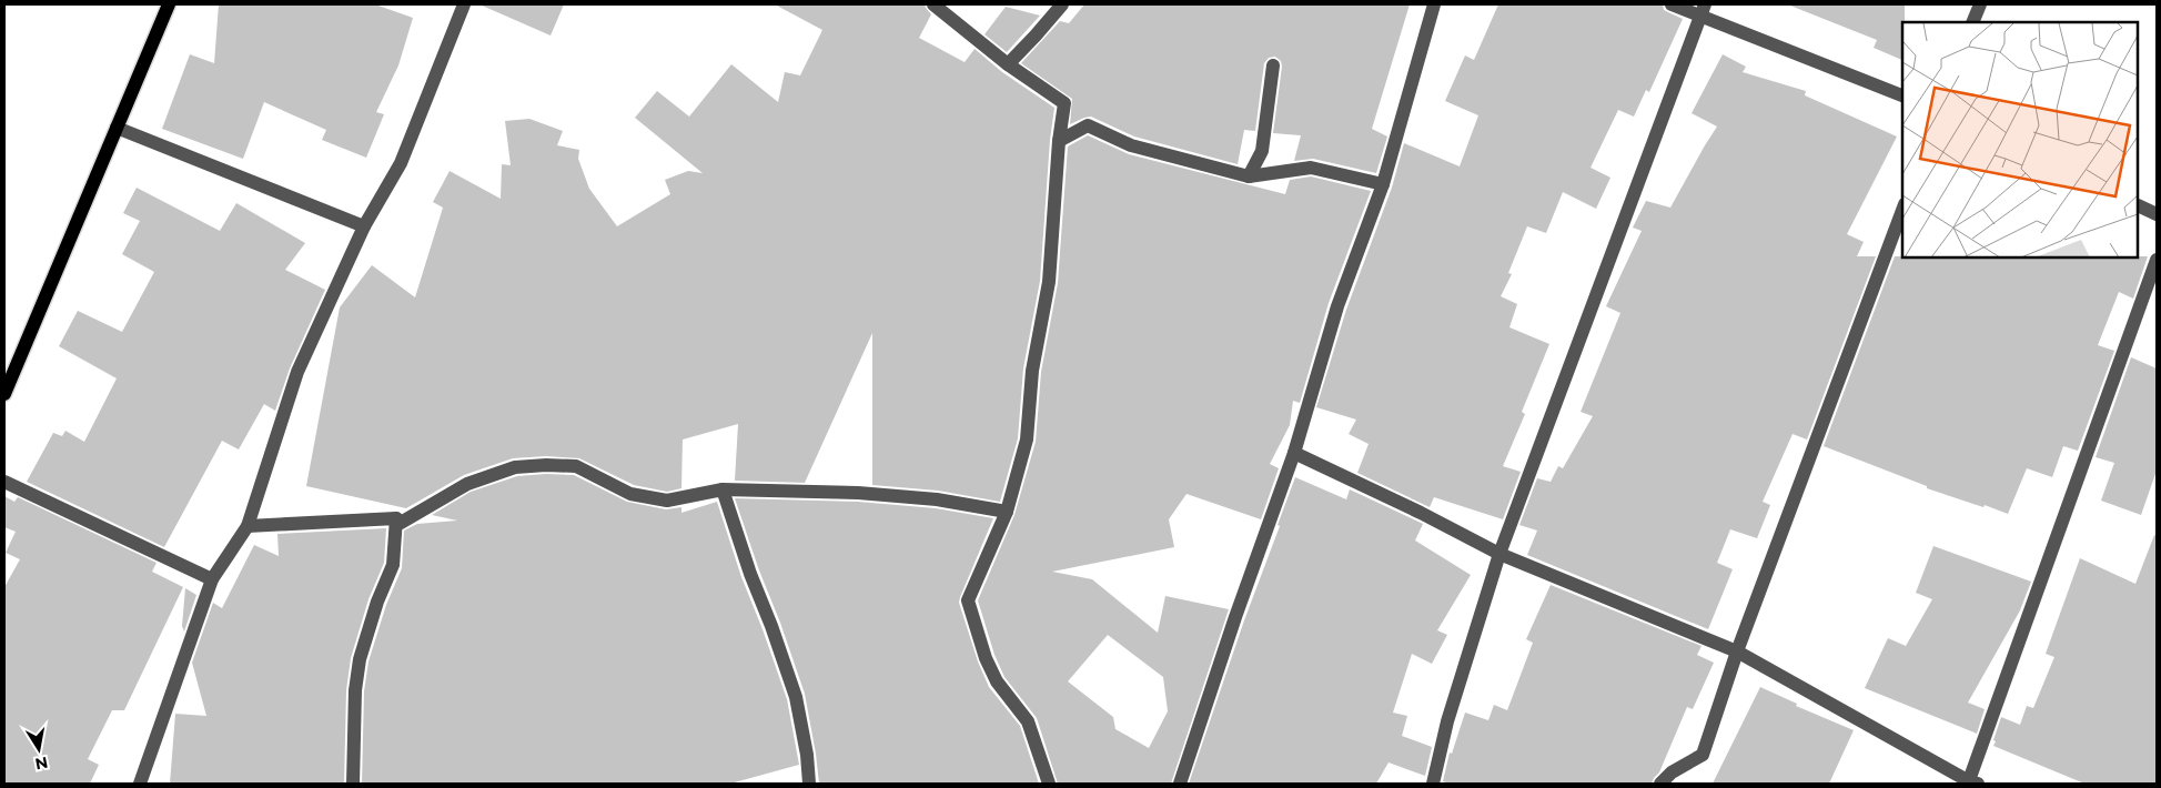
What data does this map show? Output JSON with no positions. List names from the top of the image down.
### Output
{
  "north": "bottom"
}
